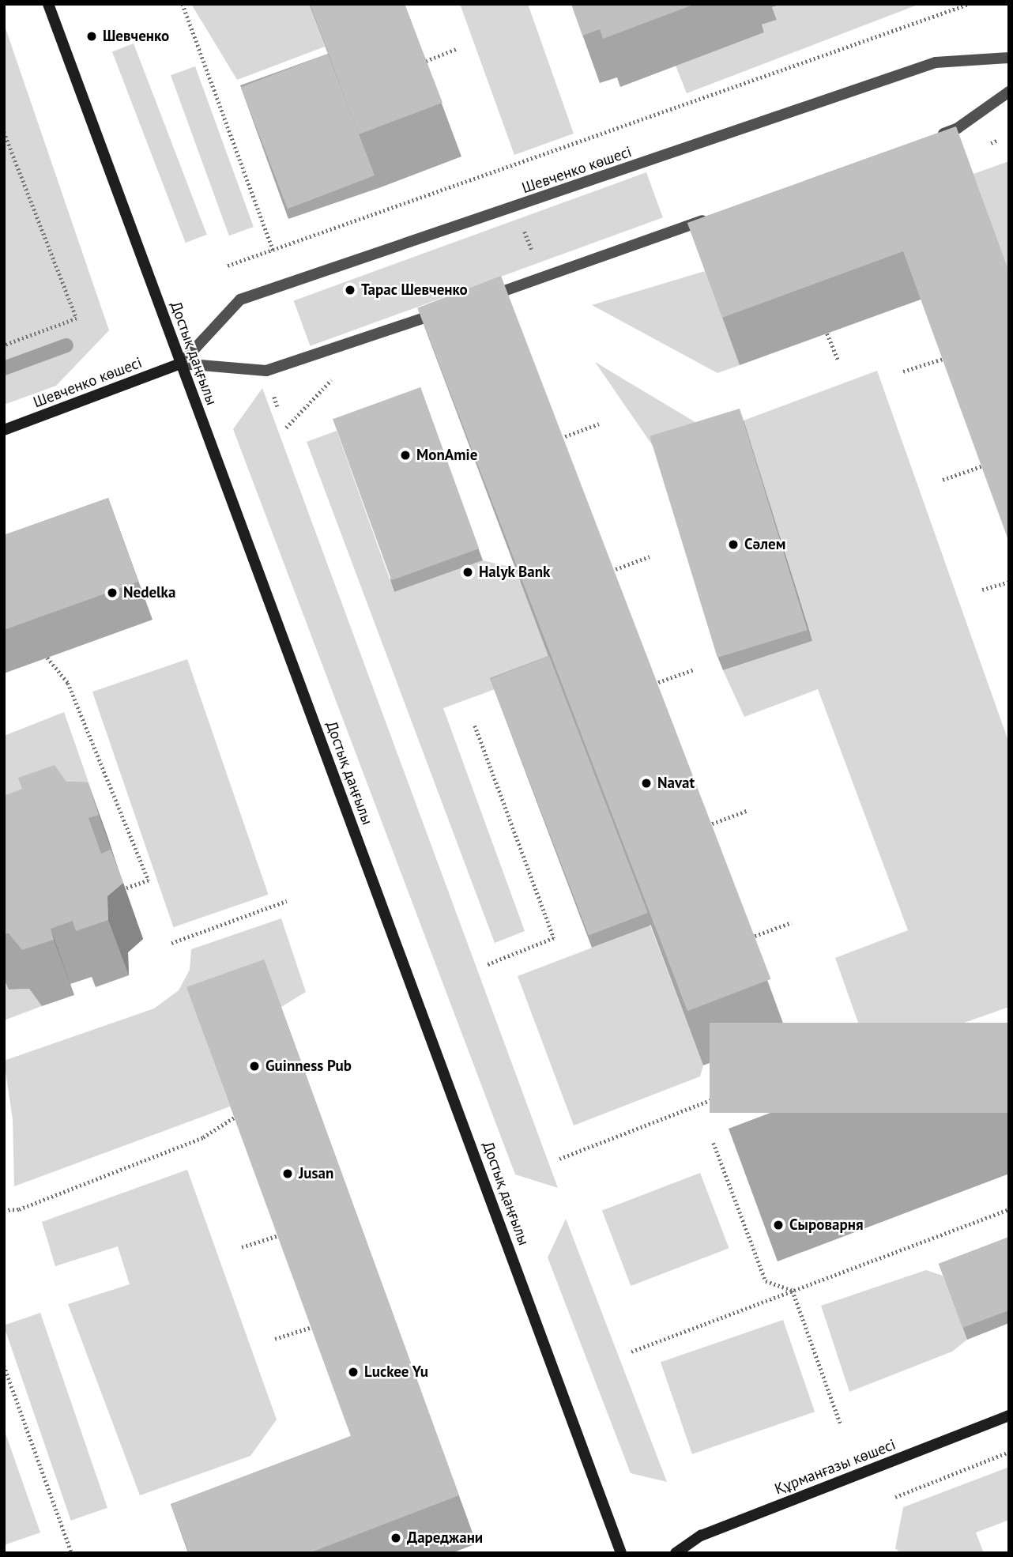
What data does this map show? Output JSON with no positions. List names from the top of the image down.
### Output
{
  "streets": {
    "main road": ["Шевченко көшесі", "Достық даңғылы", "Құрманғазы көшесі"]
  },
  "crossings": [
    ["Шевченко көшесі", "Достық даңғылы"]
  ],
  "places": [
    "Шевченко",
    "Тарас Шевченко",
    "MonAmie",
    "Сәлем",
    "Halyk Bank",
    "Nedelka",
    "Navat",
    "Guinness Pub",
    "Jusan",
    "Сыроварня",
    "Luckee Yu",
    "Дареджани"
  ]
}
